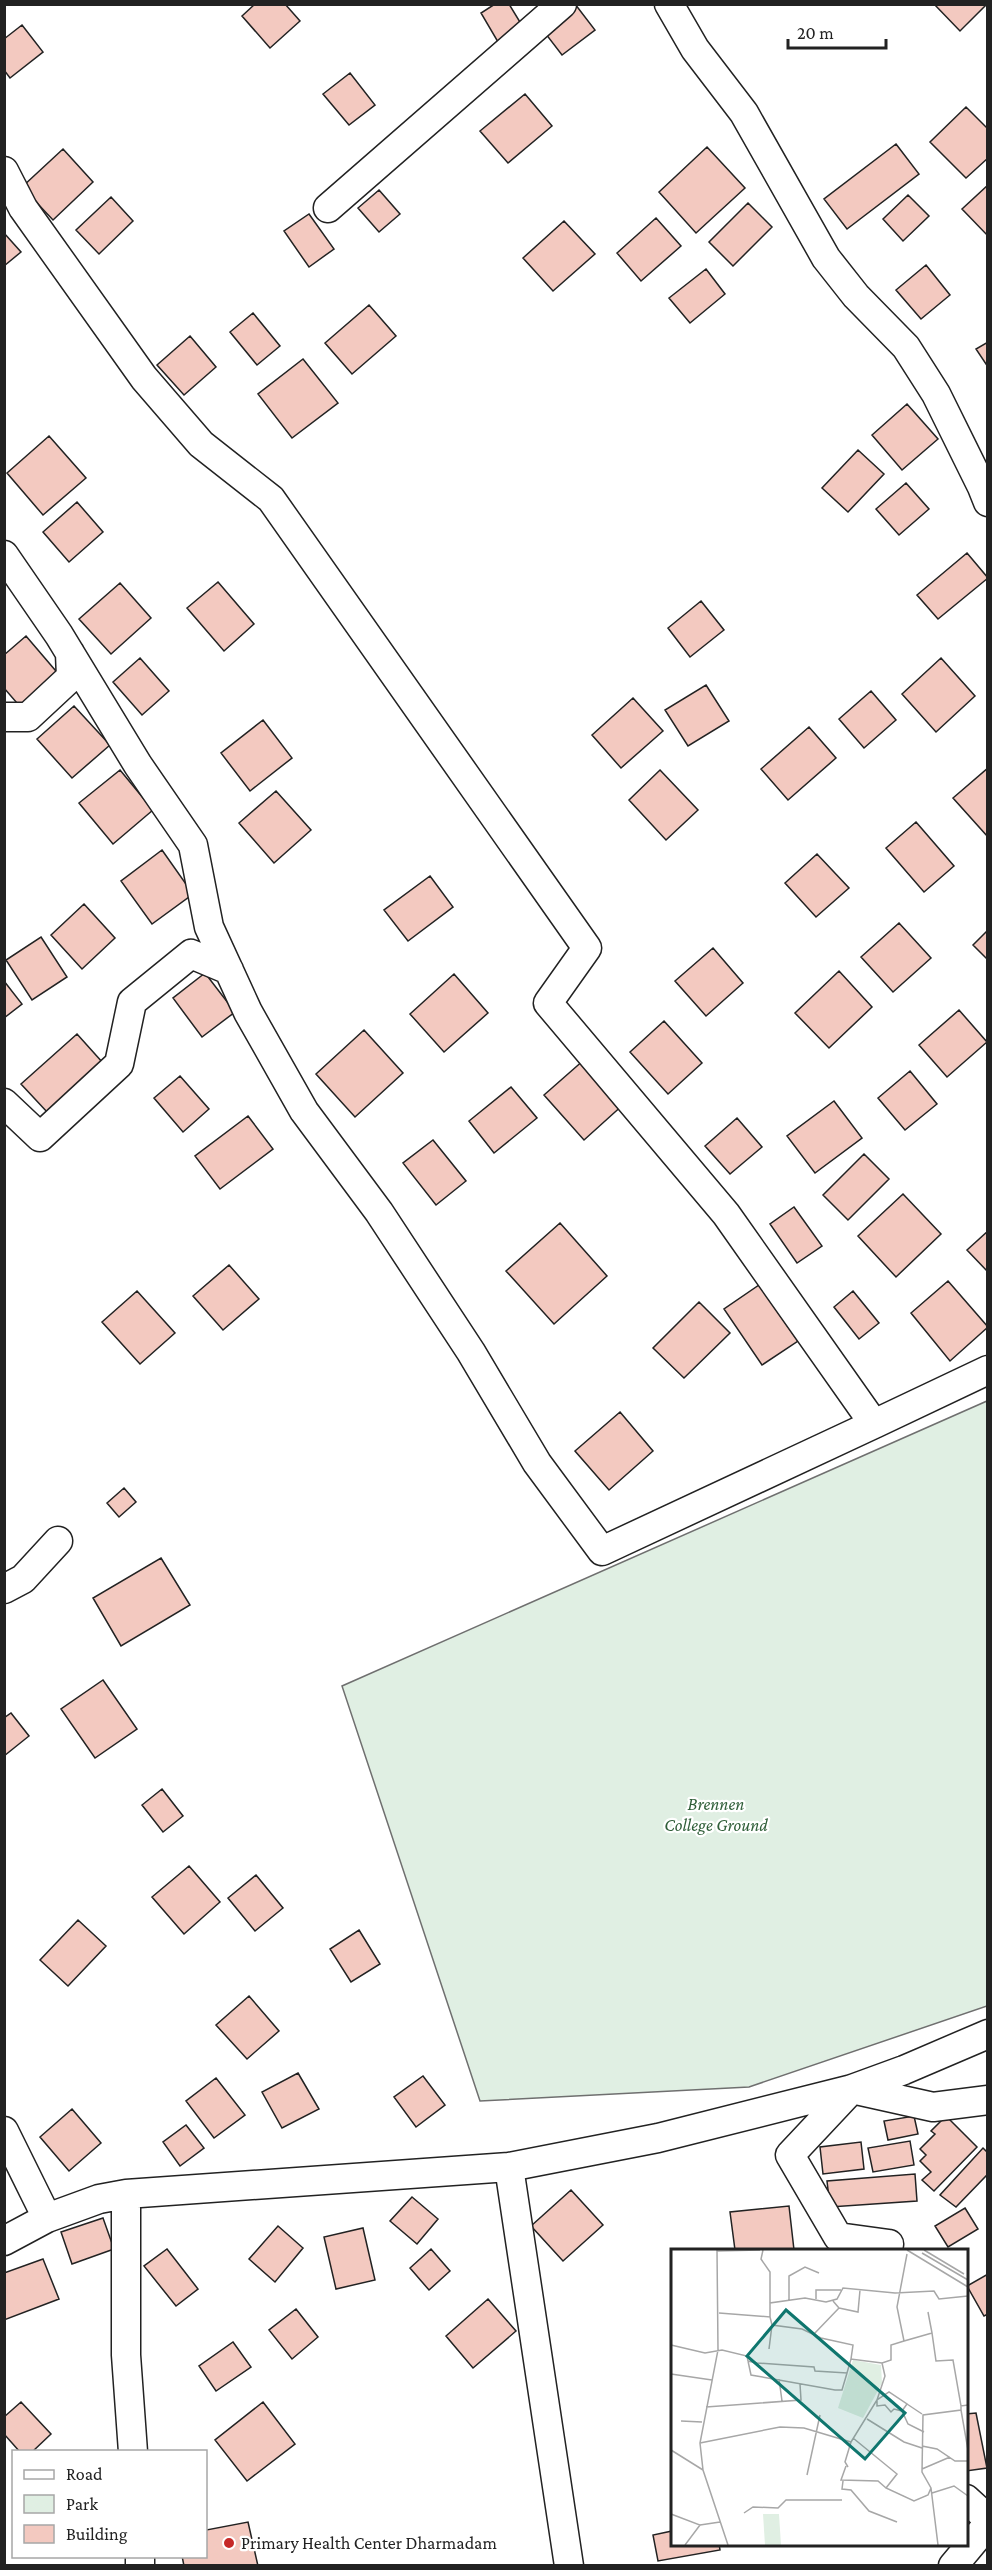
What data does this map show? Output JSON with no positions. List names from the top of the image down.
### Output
{
  "parks": ["Brennen College Ground"],
  "places": ["Primary Health Center Dharmadam"],
  "legend": ["Road", "Park", "Building"],
  "scale_bar": "20 m"
}
